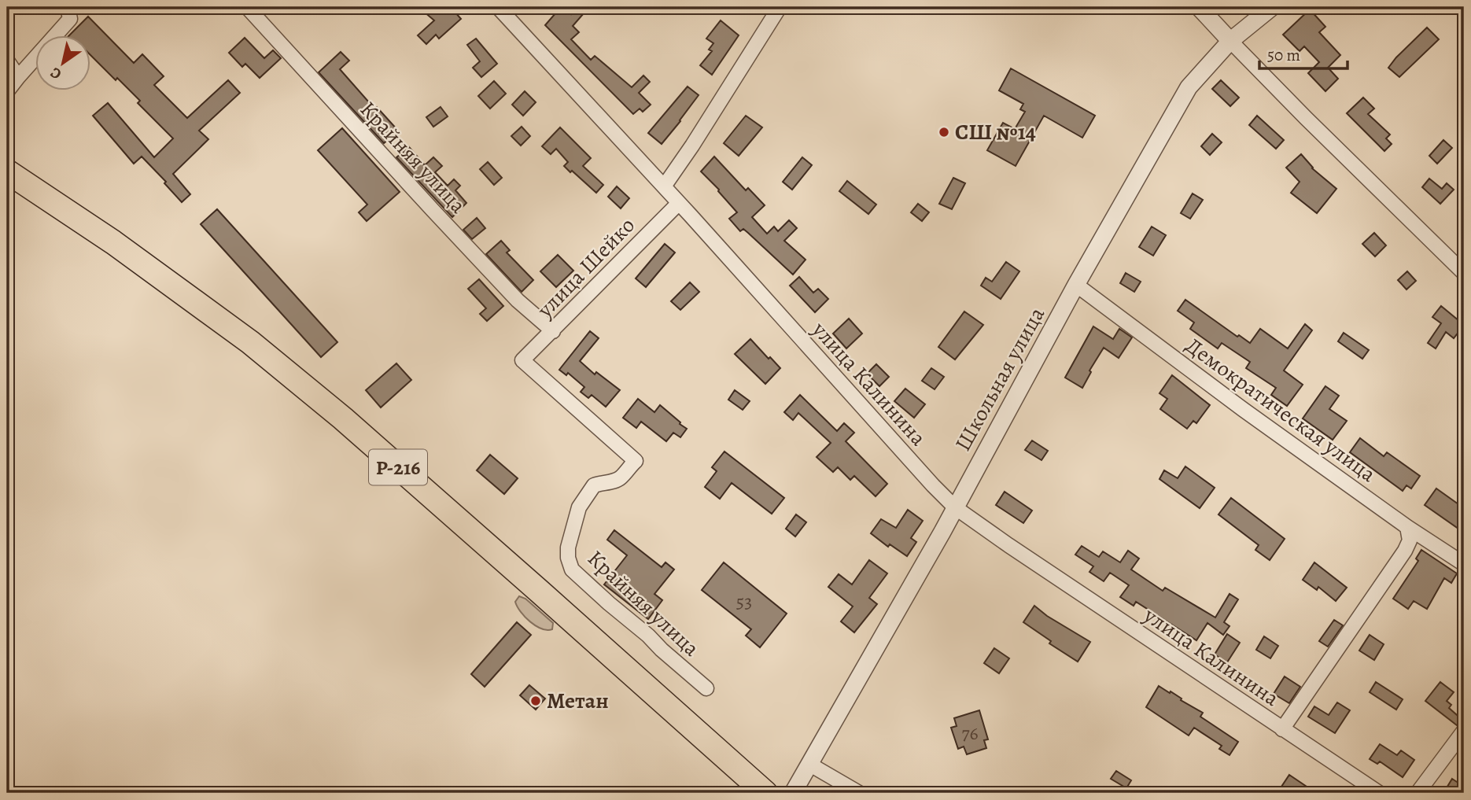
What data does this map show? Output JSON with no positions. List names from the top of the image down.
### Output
{
  "streets": {
    "highway": ["Р-216"],
    "street": [
      "Крайняя улица",
      "улица Шейко",
      "Школьная улица",
      "улица Калинина",
      "Демократическая улица"
    ]
  },
  "crossings": [
    ["Крайняя улица", "улица Шейко"],
    ["улица Шейко", "улица Калинина"],
    ["Школьная улица", "улица Калинина"],
    ["Школьная улица", "Демократическая улица"]
  ],
  "places": ["СШ №14", "Метан"],
  "house_numbers": ["53", "76"],
  "scale_bar": "50 m",
  "north": "bottom left"
}
